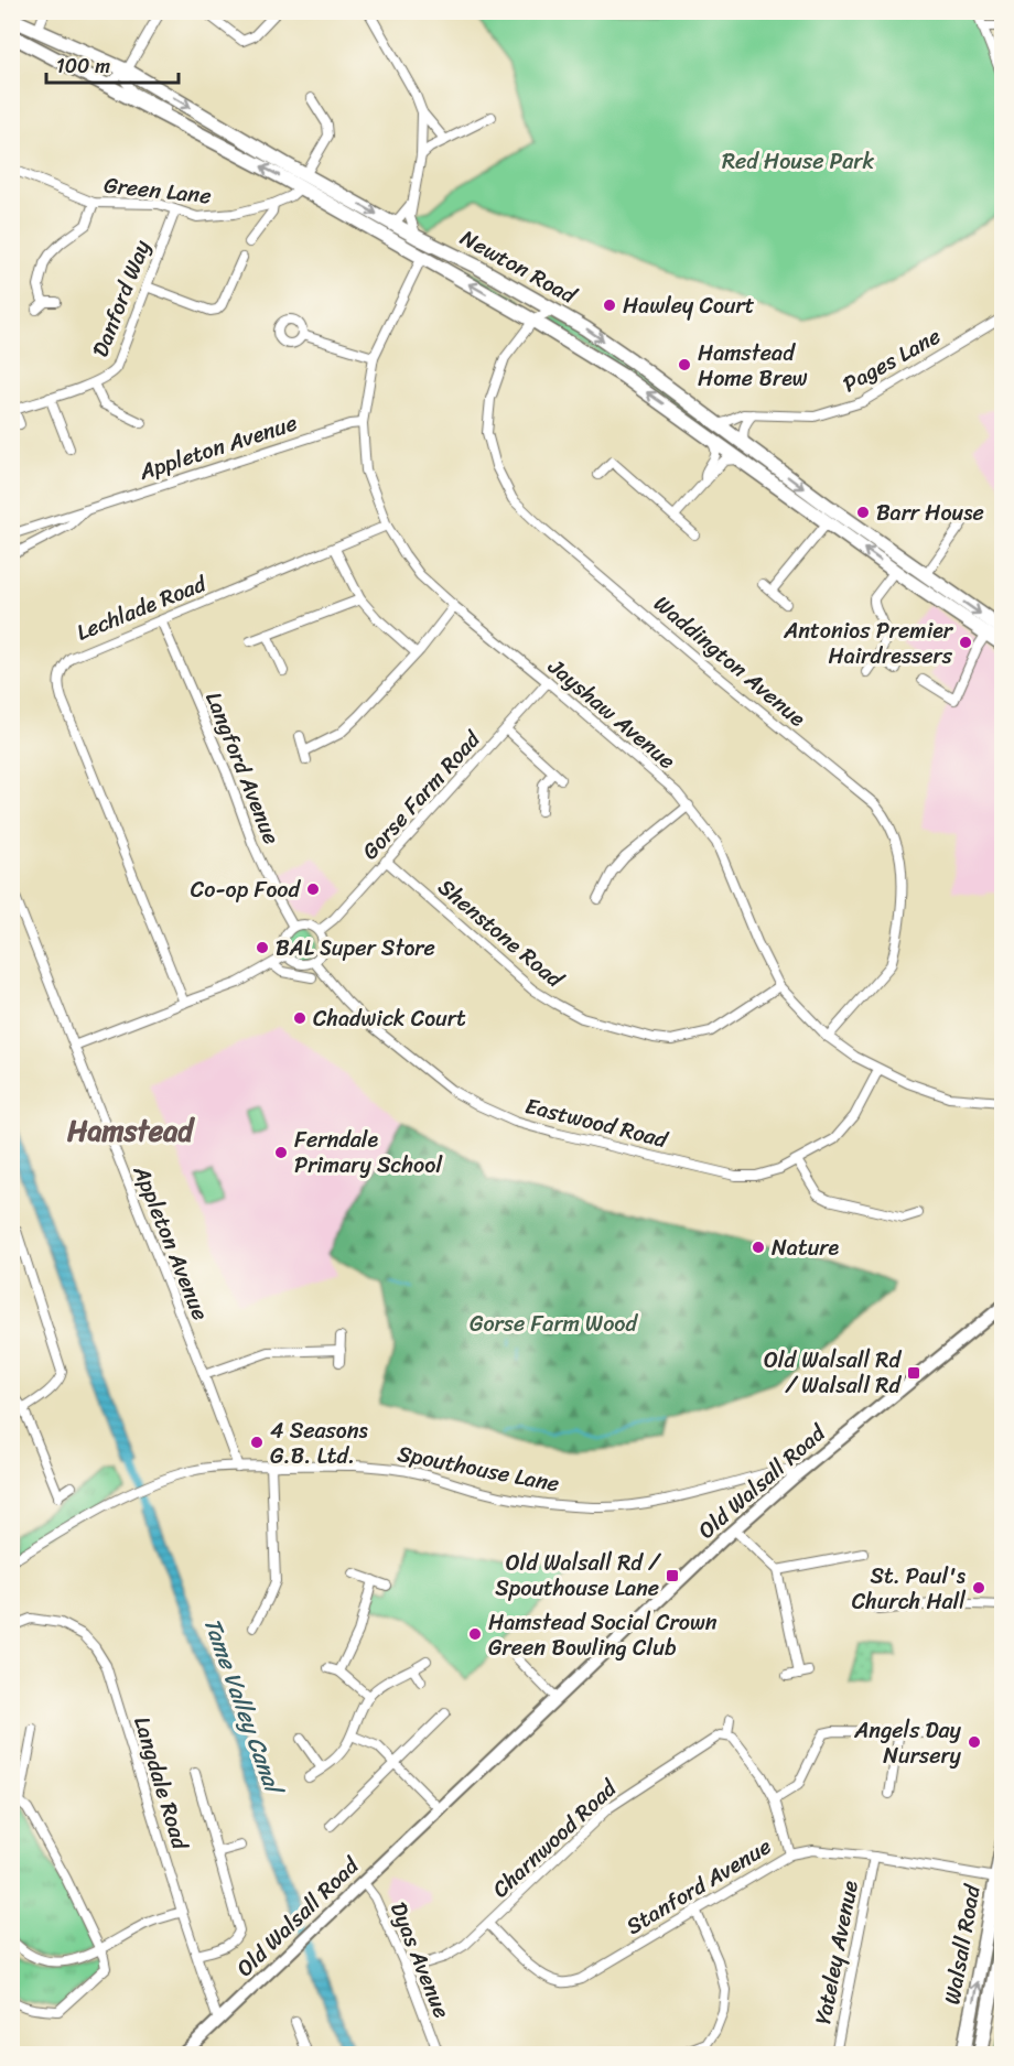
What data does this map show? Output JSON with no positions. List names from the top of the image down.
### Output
{
  "streets": {
    "highway": ["Newton Road", "Walsall Road"],
    "main road": ["Old Walsall Road"],
    "street": [
      "Green Lane",
      "Danford Way",
      "Pages Lane",
      "Appleton Avenue",
      "Lechlade Road",
      "Waddington Avenue",
      "Jayshaw Avenue",
      "Langford Avenue",
      "Gorse Farm Road",
      "Shenstone Road",
      "Eastwood Road",
      "Spouthouse Lane",
      "Langdale Road",
      "Charnwood Road",
      "Stanford Avenue",
      "Yateley Avenue",
      "Dyas Avenue"
    ]
  },
  "crossings": [
    ["Green Lane", "Newton Road"],
    ["Green Lane", "Danford Way"],
    ["Newton Road", "Pages Lane"],
    ["Newton Road", "Waddington Avenue"],
    ["Newton Road", "Jayshaw Avenue"],
    ["Appleton Avenue", "Jayshaw Avenue"],
    ["Appleton Avenue", "Spouthouse Lane"],
    ["Lechlade Road", "Jayshaw Avenue"],
    ["Lechlade Road", "Langford Avenue"],
    ["Waddington Avenue", "Jayshaw Avenue"],
    ["Jayshaw Avenue", "Gorse Farm Road"],
    ["Jayshaw Avenue", "Shenstone Road"],
    ["Jayshaw Avenue", "Eastwood Road"],
    ["Langford Avenue", "Gorse Farm Road"],
    ["Langford Avenue", "Eastwood Road"],
    ["Gorse Farm Road", "Shenstone Road"],
    ["Gorse Farm Road", "Eastwood Road"],
    ["Spouthouse Lane", "Old Walsall Road"],
    ["Old Walsall Road", "Langdale Road"],
    ["Old Walsall Road", "Dyas Avenue"],
    ["Charnwood Road", "Stanford Avenue"],
    ["Charnwood Road", "Dyas Avenue"],
    ["Stanford Avenue", "Walsall Road"],
    ["Stanford Avenue", "Yateley Avenue"]
  ],
  "districts": ["Hamstead"],
  "water": ["Tame Valley Canal"],
  "parks": ["Red House Park", "Gorse Farm Wood"],
  "places": {
    "other": [
      "Hawley Court",
      "Hamstead Home Brew",
      "Barr House",
      "Antonios Premier Hairdressers",
      "Co-op Food",
      "BAL Super Store",
      "Chadwick Court",
      "Ferndale Primary School",
      "Nature",
      "4 Seasons G.B. Ltd.",
      "St. Paul's Church Hall",
      "Hamstead Social Crown Green Bowling Club",
      "Angels Day Nursery"
    ],
    "transit": ["Old Walsall Rd / Walsall Rd", "Old Walsall Rd / Spouthouse Lane"]
  },
  "scale_bar": "100 m"
}
